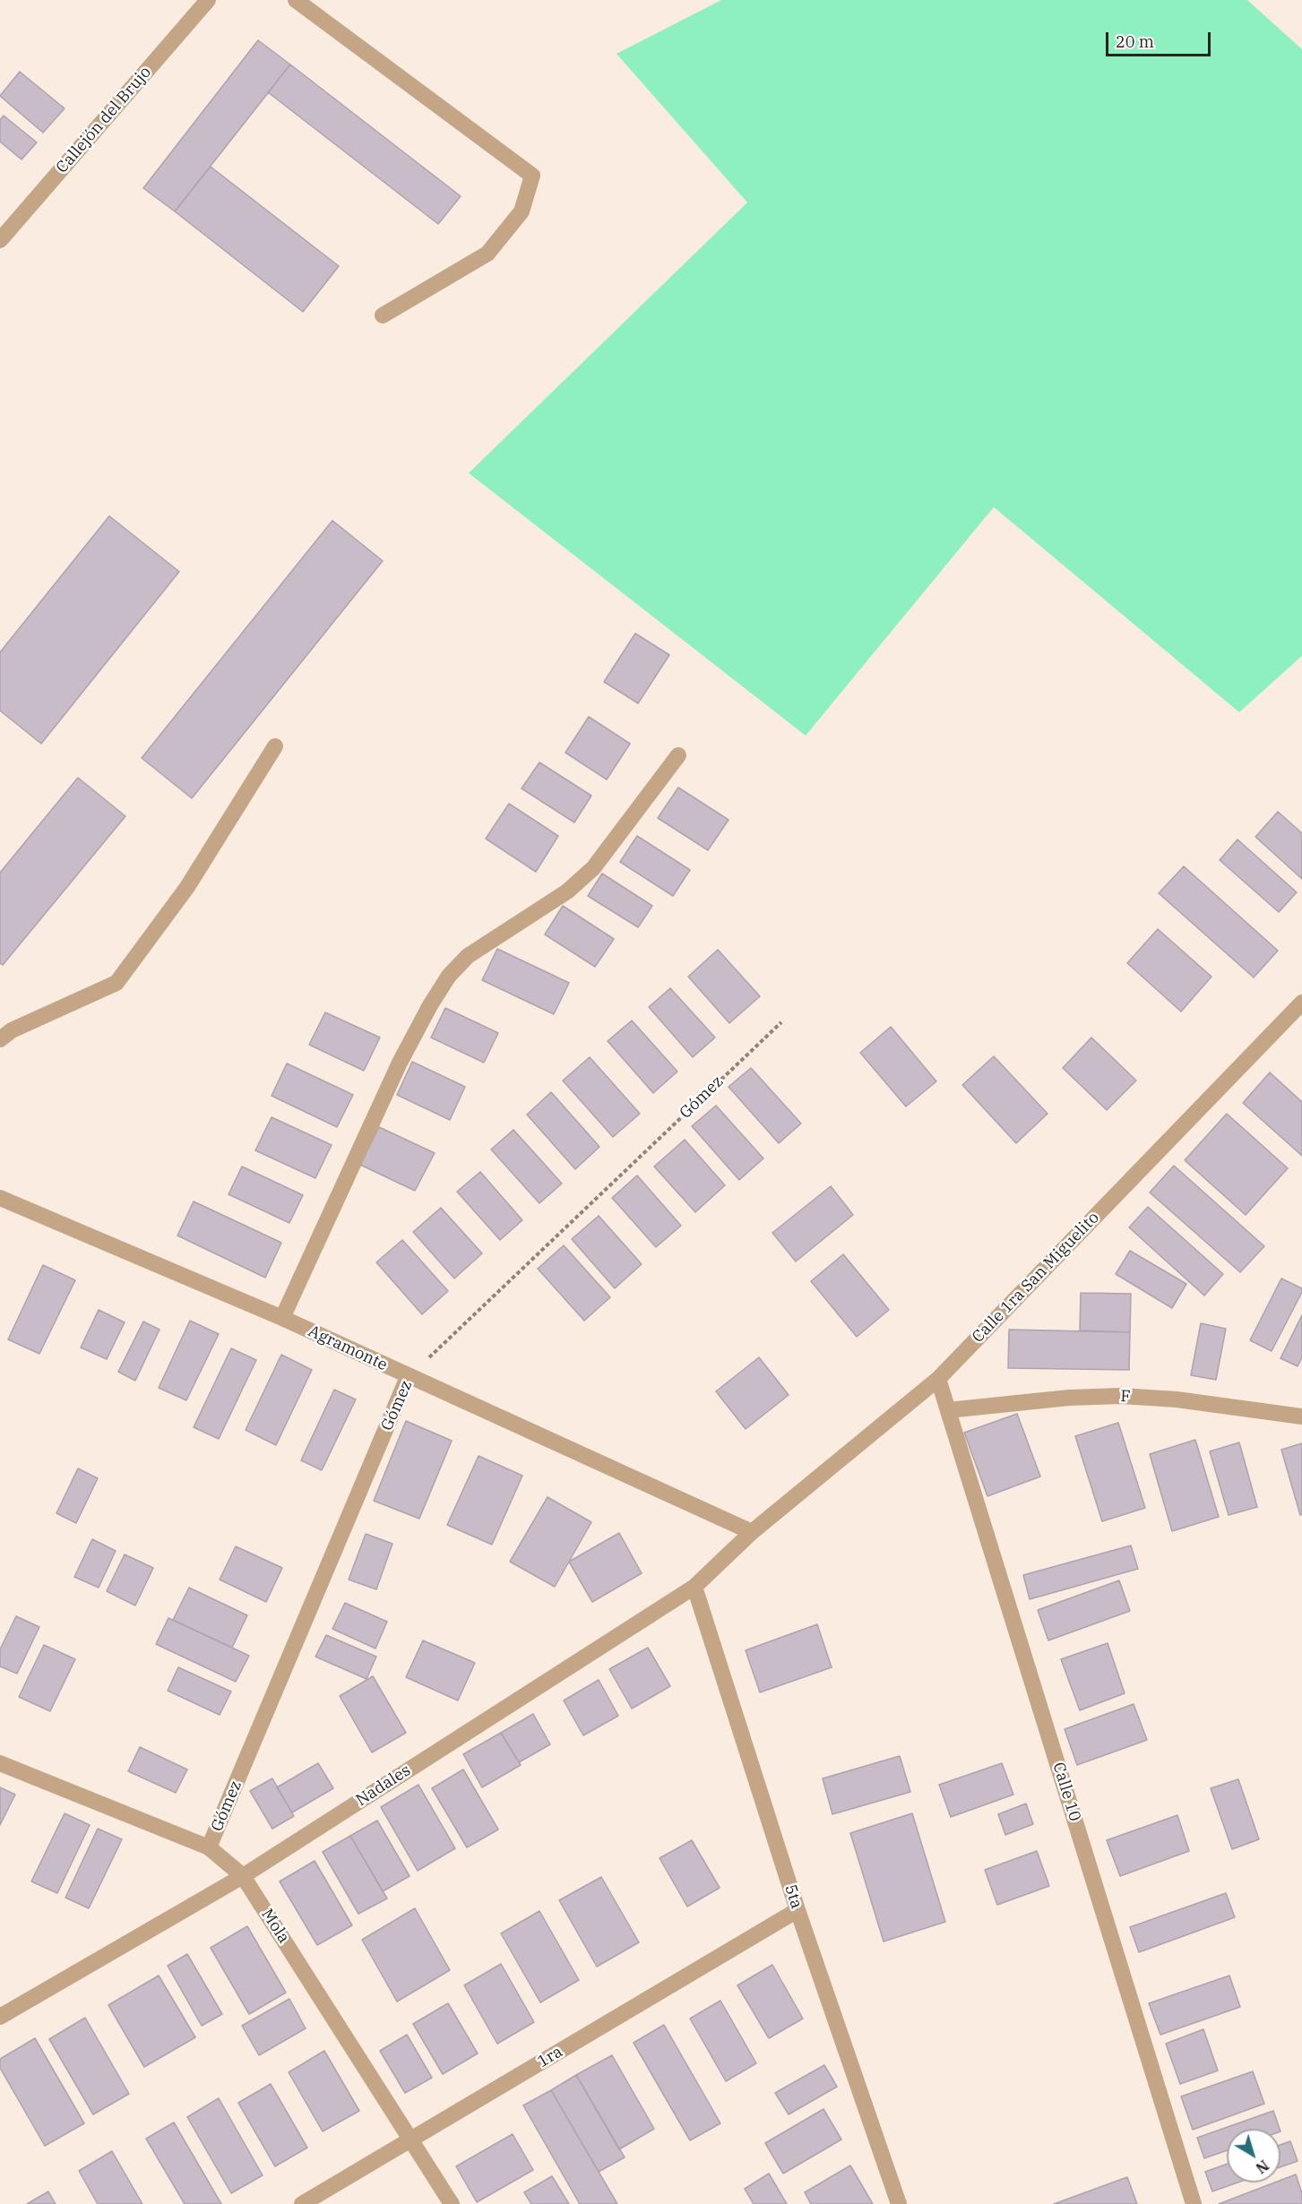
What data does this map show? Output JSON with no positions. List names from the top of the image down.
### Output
{
  "streets": {
    "street": [
      "Callejón del Brujo",
      "Gómez",
      "Calle 1ra San Miguelito",
      "Agramonte",
      "F",
      "Nadales",
      "Calle 10",
      "5ta",
      "Mola",
      "1ra"
    ]
  },
  "crossings": [
    ["Gómez", "Agramonte"],
    ["Gómez", "Mola"],
    ["Calle 1ra San Miguelito", "Agramonte"],
    ["Calle 1ra San Miguelito", "Nadales"],
    ["Calle 1ra San Miguelito", "Calle 10"],
    ["Agramonte", "Nadales"],
    ["F", "Calle 10"],
    ["Nadales", "5ta"],
    ["Nadales", "Mola"],
    ["5ta", "1ra"],
    ["Mola", "1ra"]
  ],
  "scale_bar": "20 m",
  "north": "bottom right"
}
